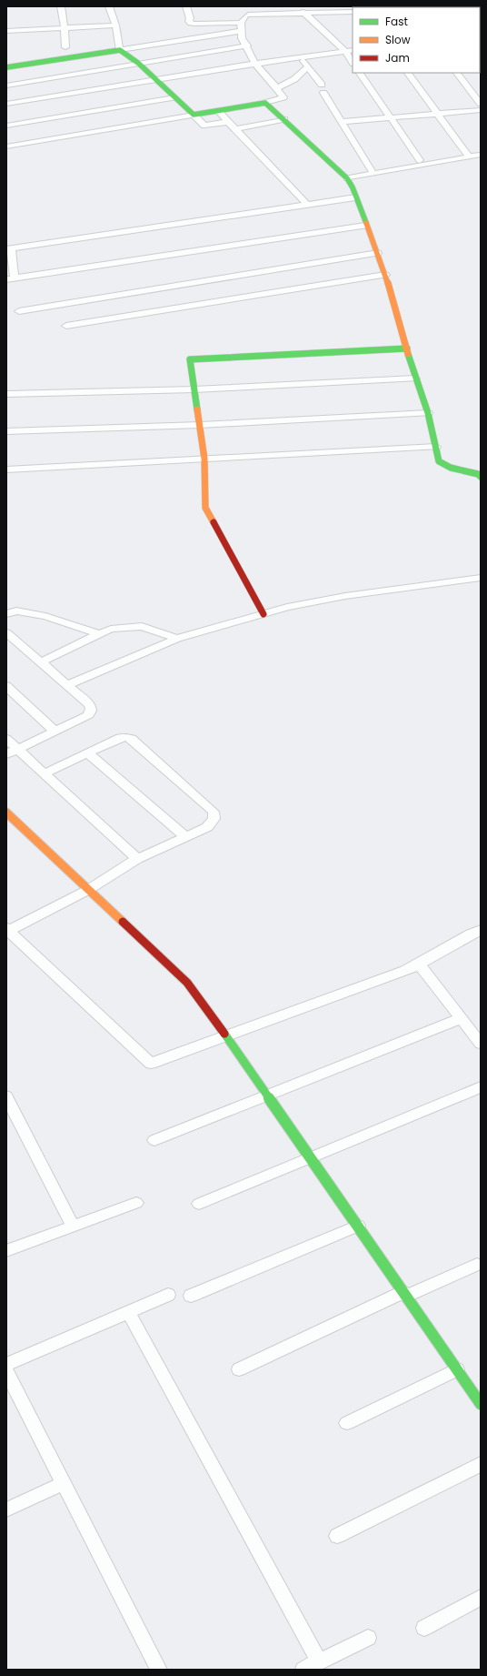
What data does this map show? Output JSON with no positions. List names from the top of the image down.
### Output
{
  "legend": ["Fast", "Slow", "Jam"]
}
